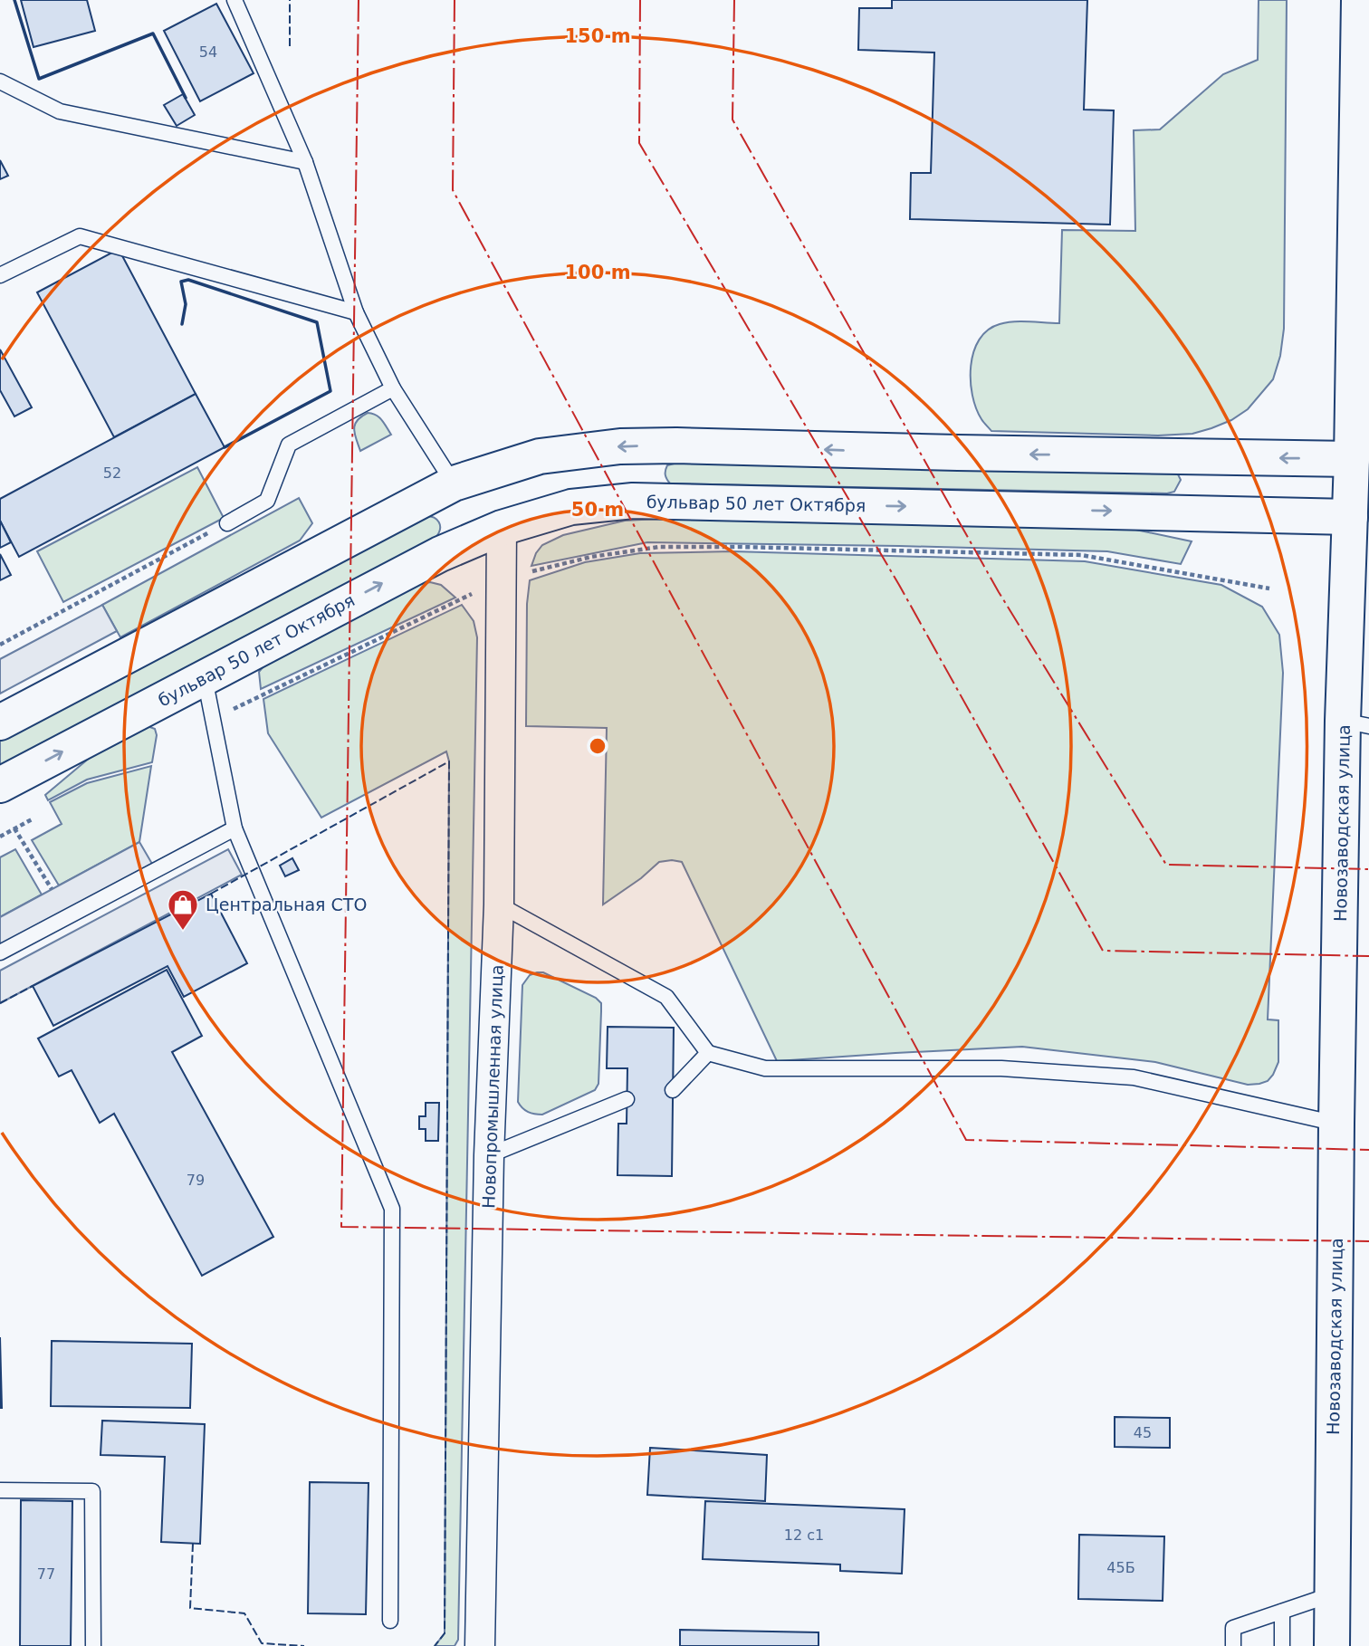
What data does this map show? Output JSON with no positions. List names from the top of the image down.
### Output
{
  "streets": {
    "main road": ["бульвар 50 лет Октября", "Новозаводская улица"],
    "street": ["Новопромышленная улица"]
  },
  "crossings": [
    ["бульвар 50 лет Октября", "Новозаводская улица"],
    ["бульвар 50 лет Октября", "Новопромышленная улица"]
  ],
  "places": {
    "shop": ["Центральная СТО"]
  },
  "house_numbers": [
    "54",
    "52",
    "79",
    "45",
    "12 c1",
    "45Б",
    "77"
  ],
  "rings": ["150 m", "100 m", "50 m"]
}
